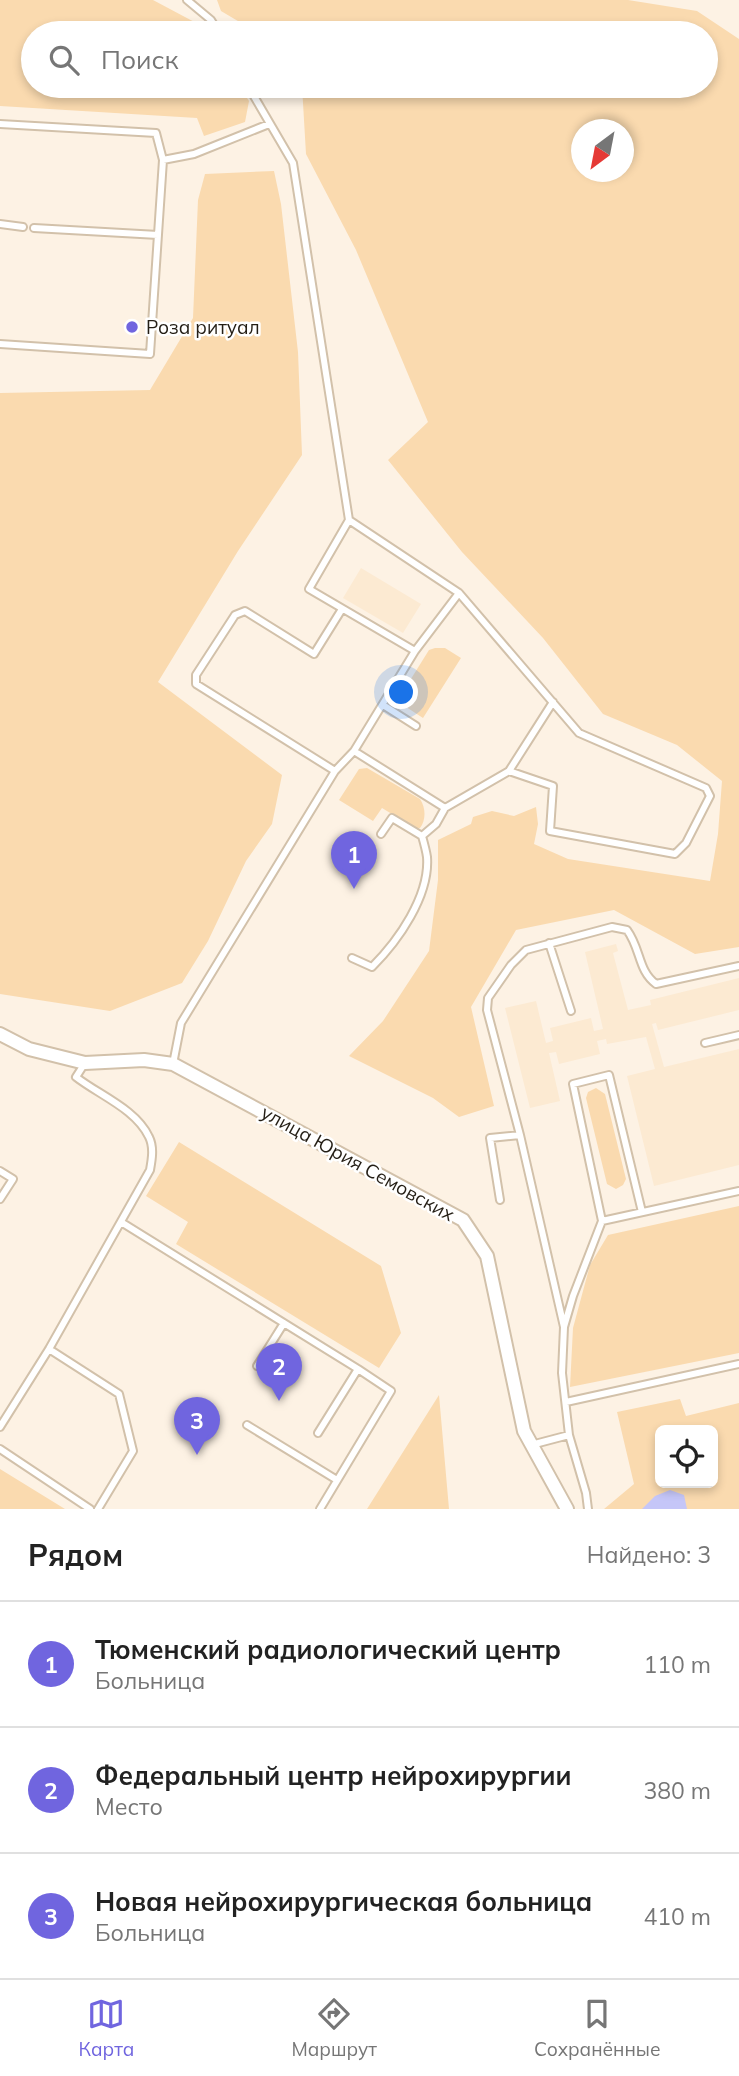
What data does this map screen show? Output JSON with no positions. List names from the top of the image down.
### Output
{
  "streets": {
    "street": ["улица Юрия Семовских"]
  },
  "places": ["Роза ритуал"],
  "north": "bottom left",
  "page": {
    "search": "Поиск",
    "pins": ["1", "2", "3"],
    "heading": ["Рядом", "Найдено: 3"],
    "list": [
      {
        "mark": "1",
        "name": "Тюменский радиологический центр",
        "note": "Больница",
        "value": "110 m"
      },
      {
        "mark": "2",
        "name": "Федеральный центр нейрохирургии",
        "note": "Место",
        "value": "380 m"
      },
      {
        "mark": "3",
        "name": "Новая нейрохирургическая больница",
        "note": "Больница",
        "value": "410 m"
      }
    ],
    "nav": ["Карта", "Маршрут", "Сохранённые"]
  }
}
